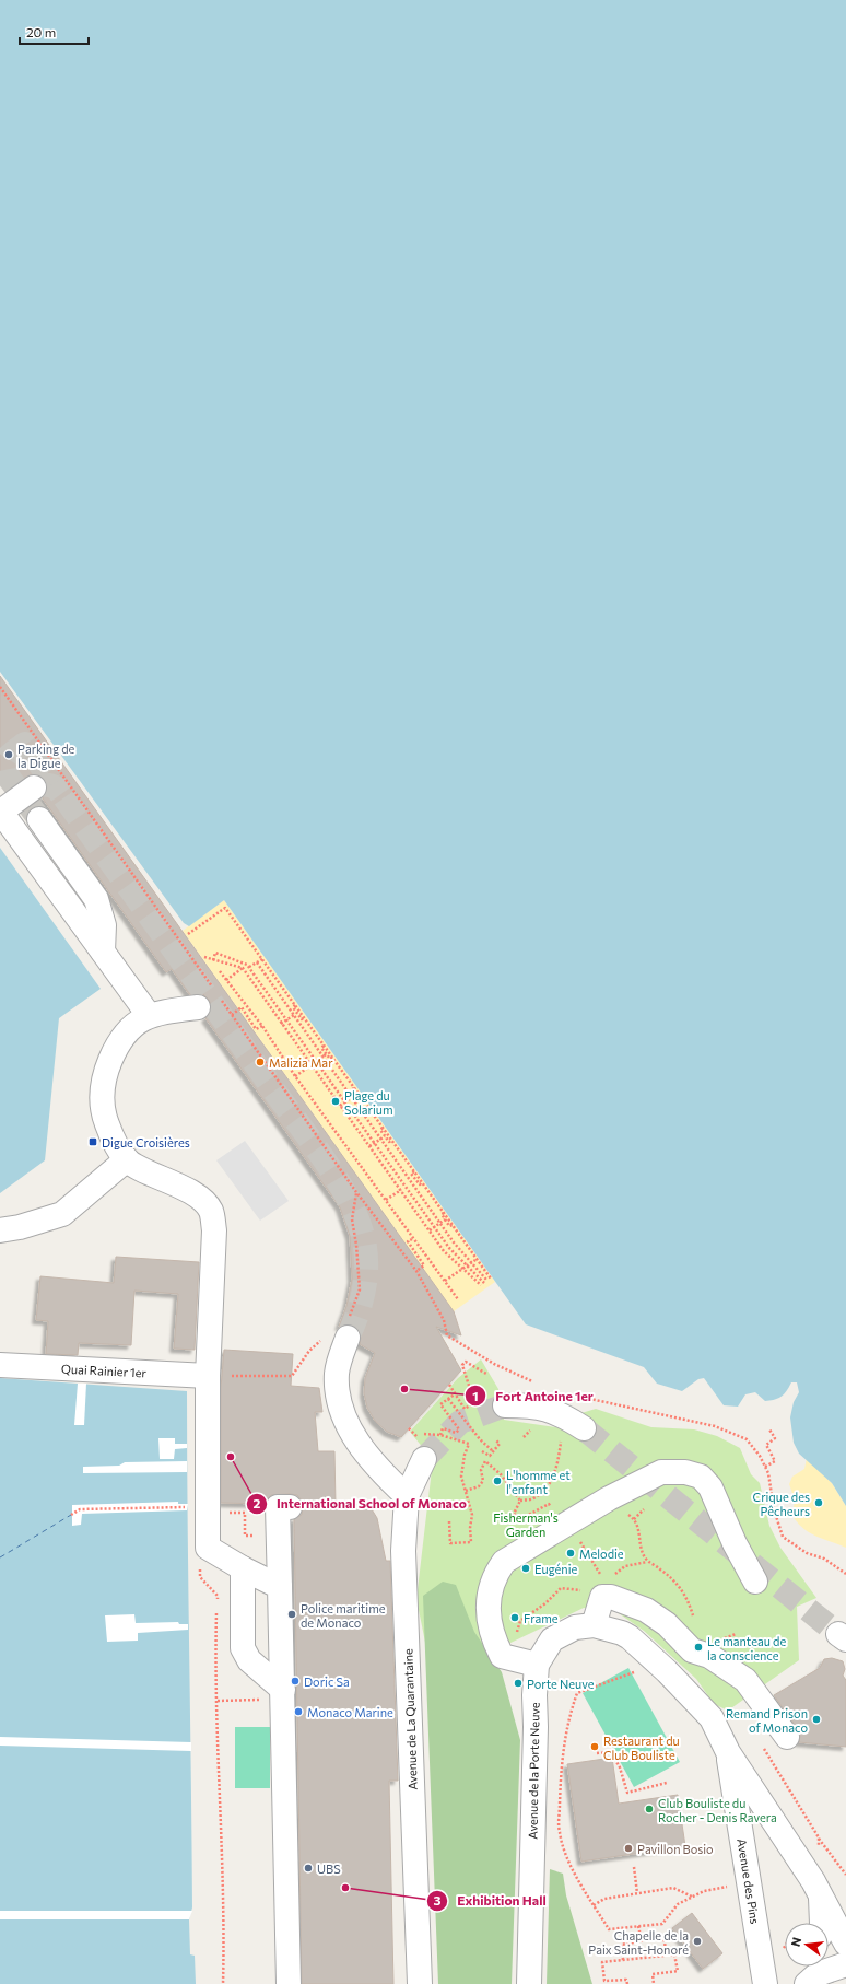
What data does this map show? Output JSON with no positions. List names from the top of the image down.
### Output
{
  "streets": {
    "street": [
      "Quai Rainier 1er",
      "Avenue de La Quarantaine",
      "Avenue de la Porte Neuve",
      "Avenue des Pins"
    ]
  },
  "crossings": [
    ["Avenue de la Porte Neuve", "Avenue des Pins"]
  ],
  "parks": ["Fisherman's Garden"],
  "places": {
    "other": [
      "Parking de la Digue",
      "Malizia Mar",
      "Plage du Solarium",
      "Fort Antoine 1er",
      "International School of Monaco",
      "L'homme et l'enfant",
      "Crique des Pêcheurs",
      "Melodie",
      "Eugénie",
      "Police maritime de Monaco",
      "Frame",
      "Le manteau de la conscience",
      "Doric Sa",
      "Porte Neuve",
      "Monaco Marine",
      "Remand Prison of Monaco",
      "Restaurant du Club Bouliste",
      "Club Bouliste du Rocher - Denis Ravera",
      "Pavillon Bosio",
      "UBS",
      "Exhibition Hall",
      "Chapelle de la Paix Saint-Honoré"
    ],
    "transit": ["Digue Croisières"]
  },
  "scale_bar": "20 m",
  "north": "left"
}
